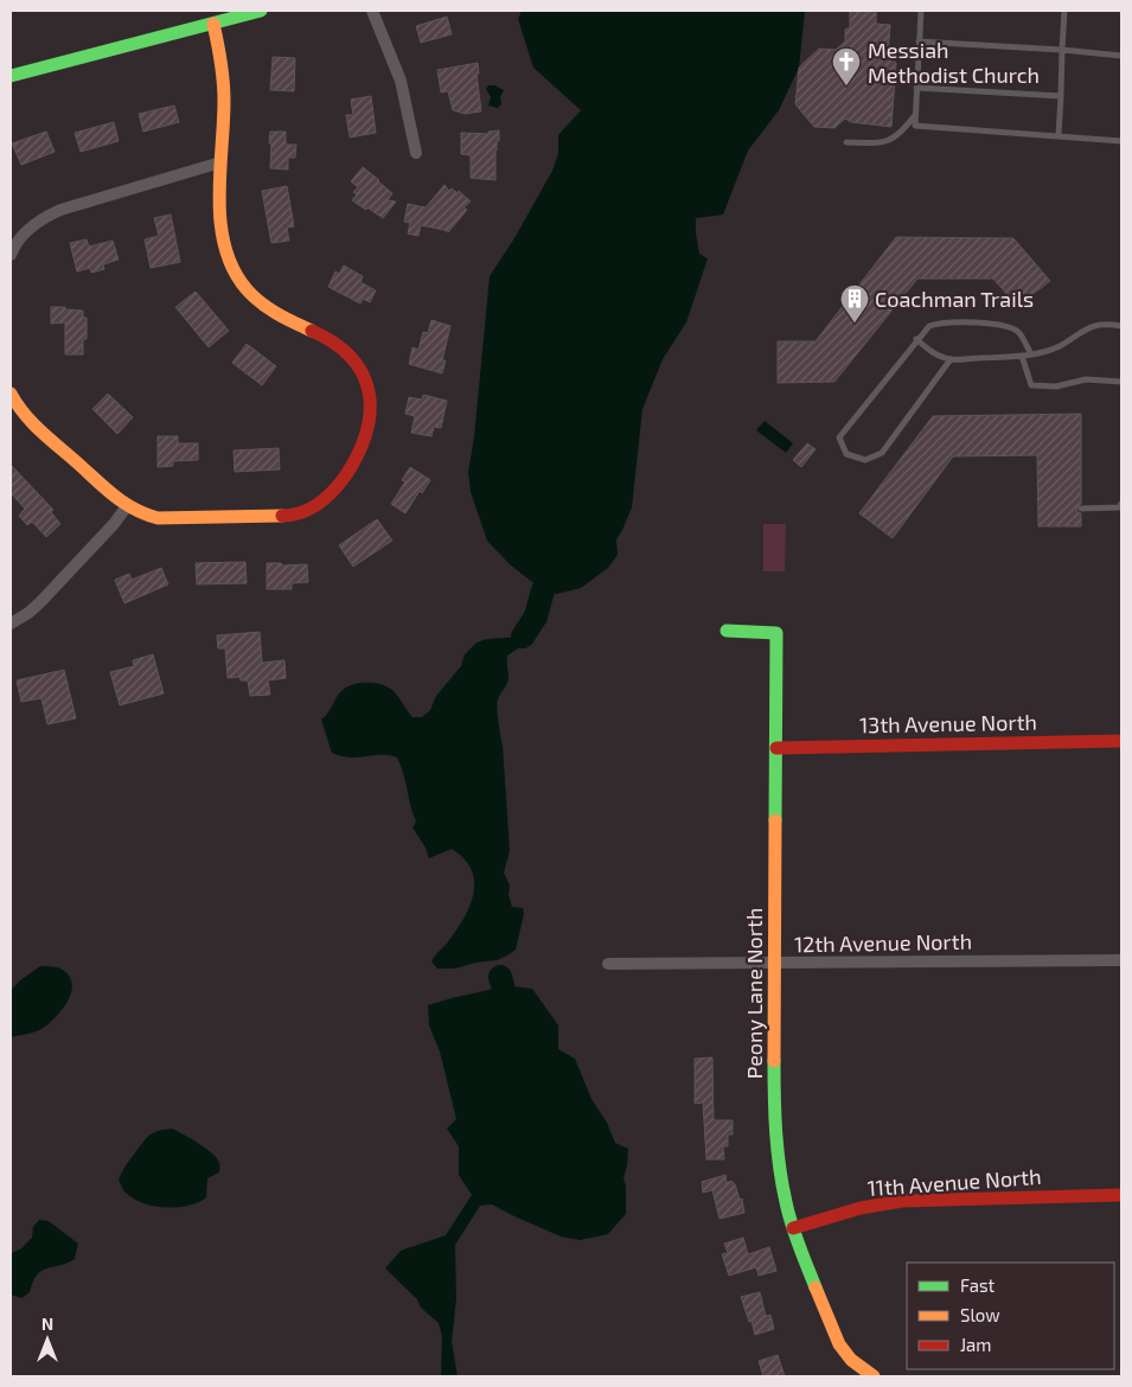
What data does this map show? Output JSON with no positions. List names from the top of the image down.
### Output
{
  "streets": {
    "street": [
      "13th Avenue North",
      "12th Avenue North",
      "Peony Lane North",
      "11th Avenue North"
    ]
  },
  "crossings": [
    ["13th Avenue North", "Peony Lane North"],
    ["12th Avenue North", "Peony Lane North"],
    ["Peony Lane North", "11th Avenue North"]
  ],
  "places": {
    "church": ["Messiah Methodist Church"],
    "building": ["Coachman Trails"]
  },
  "legend": ["Fast", "Slow", "Jam"],
  "north": "top"
}
